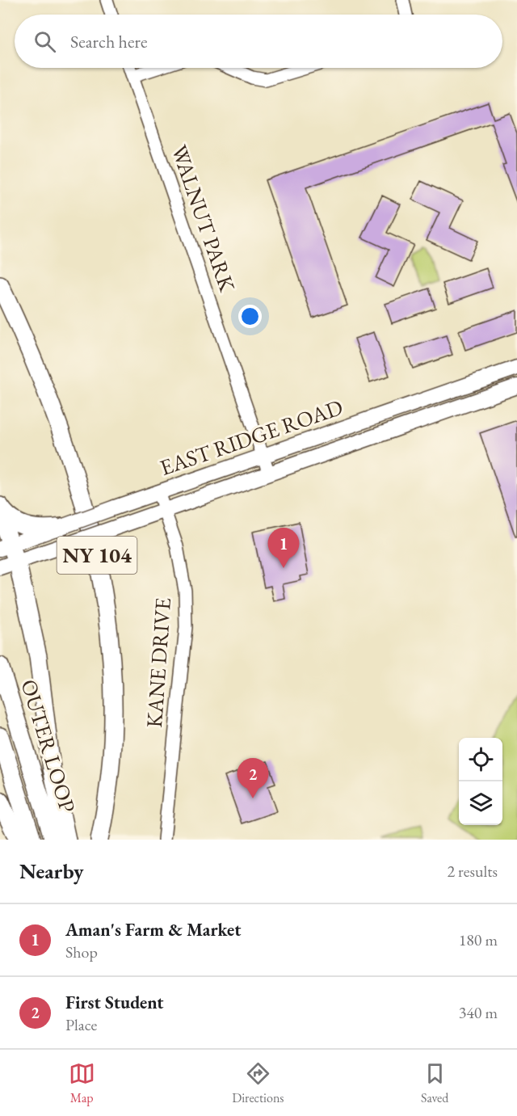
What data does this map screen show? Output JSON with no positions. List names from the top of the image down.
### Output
{
  "streets": {
    "highway": ["NY 104", "OUTER LOOP"],
    "main road": ["EAST RIDGE ROAD"],
    "street": ["WALNUT PARK", "KANE DRIVE"]
  },
  "crossings": [
    ["WALNUT PARK", "EAST RIDGE ROAD"],
    ["EAST RIDGE ROAD", "KANE DRIVE"]
  ],
  "page": {
    "search": "Search here",
    "pins": ["1", "2"],
    "heading": ["Nearby", "2 results"],
    "list": [
      {
        "mark": "1",
        "name": "Aman's Farm & Market",
        "note": "Shop",
        "value": "180 m"
      },
      {
        "mark": "2",
        "name": "First Student",
        "note": "Place",
        "value": "340 m"
      }
    ],
    "nav": ["Map", "Directions", "Saved"]
  }
}
